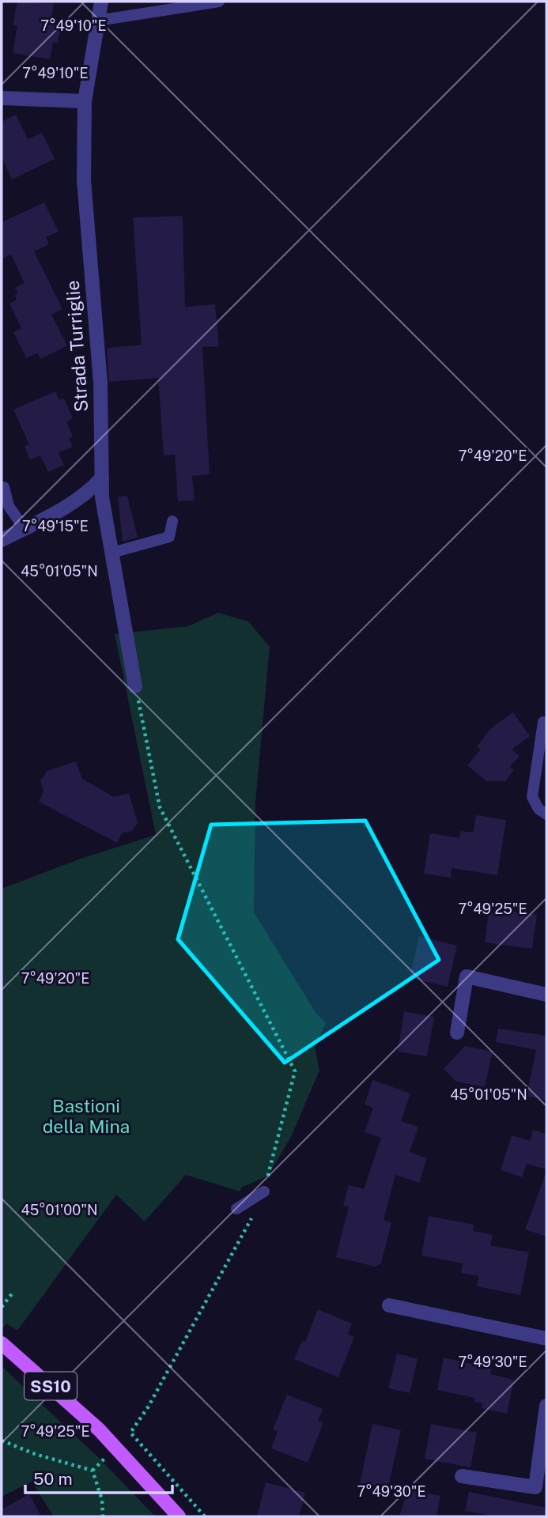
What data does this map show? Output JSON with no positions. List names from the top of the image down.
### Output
{
  "streets": {
    "main road": ["SS10"],
    "street": ["Strada Turriglie"]
  },
  "parks": ["Bastioni della Mina"],
  "scale_bar": "50 m",
  "coordinates": [
    "7°49'10\"E",
    "7°49'20\"E",
    "7°49'15\"E",
    "45°01'05\"N",
    "7°49'25\"E",
    "45°01'00\"N",
    "7°49'30\"E"
  ]
}
